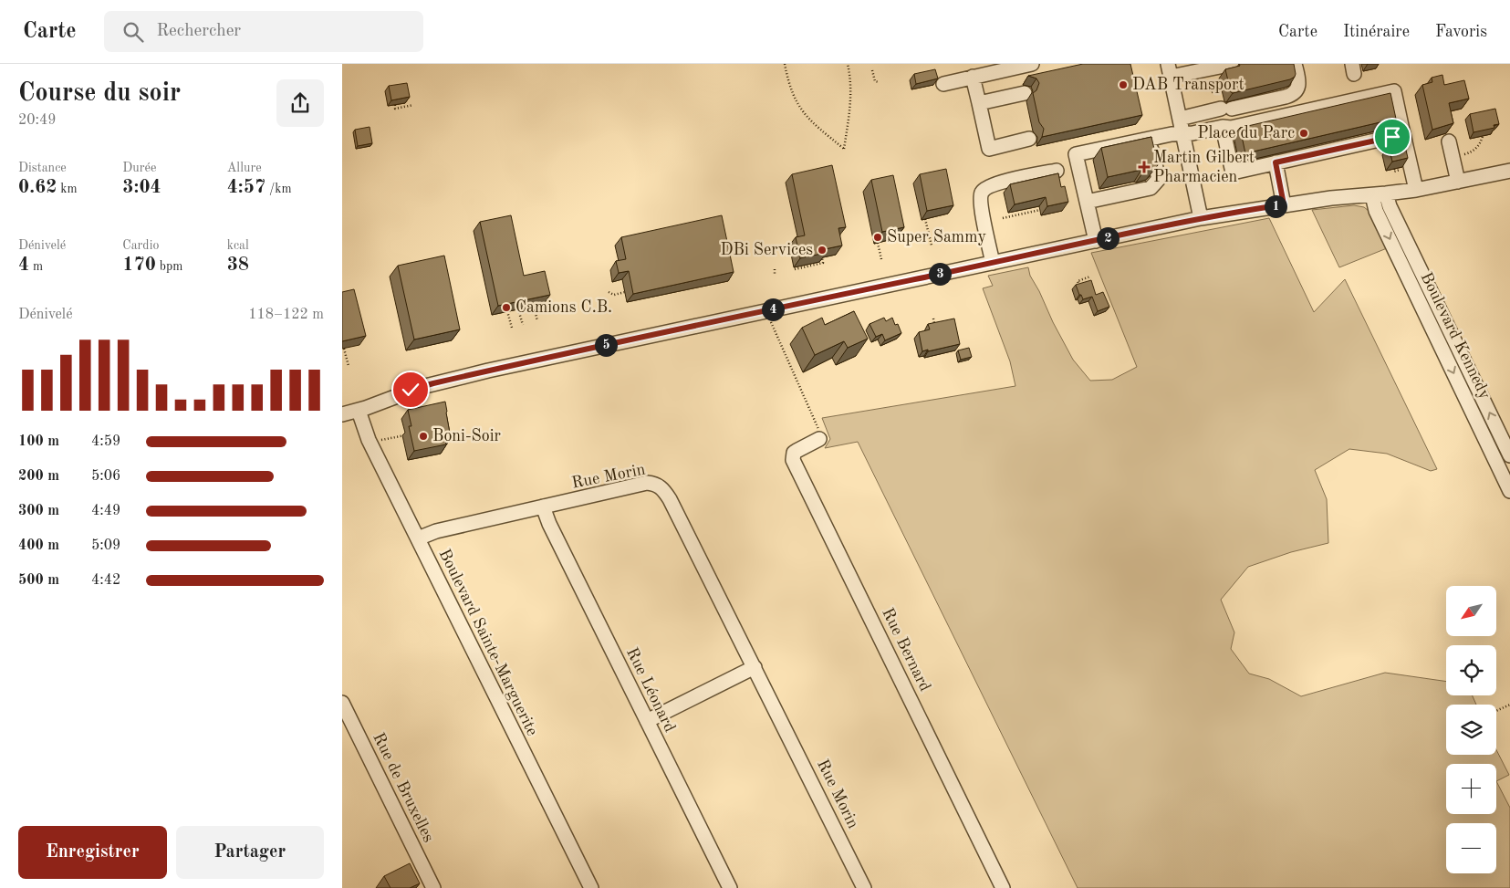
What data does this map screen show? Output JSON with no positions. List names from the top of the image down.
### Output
{
  "streets": {
    "street": [
      "Boulevard Kennedy",
      "Rue Morin",
      "Boulevard Sainte-Marguerite",
      "Rue Bernard",
      "Rue Léonard",
      "Rue de Bruxelles"
    ]
  },
  "crossings": [
    ["Rue Morin", "Boulevard Sainte-Marguerite"],
    ["Rue Morin", "Rue Léonard"]
  ],
  "places": {
    "other": [
      "DAB Transport",
      "Place du Parc",
      "Super Sammy",
      "DBi Services",
      "Camions C.B.",
      "Boni-Soir"
    ],
    "health": ["Martin Gilbert Pharmacien"]
  },
  "north": "bottom left",
  "page": {
    "header": "Carte",
    "search": "Rechercher",
    "nav": ["Carte", "Itinéraire", "Favoris"],
    "heading": ["Course du soir", "20:49"],
    "stats": [
      ["Distance", "0.62 km"],
      ["Durée", "3:04"],
      ["Allure", "4:57 /km"],
      ["Dénivelé", "4 m"],
      ["Cardio", "170 bpm"],
      ["kcal", "38"]
    ],
    "pins": [
      "1",
      "2",
      "3",
      "4",
      "5"
    ],
    "chart": ["Dénivelé", "118–122 m"],
    "list": [
      {
        "name": "100 m",
        "note": "4:59"
      },
      {
        "name": "200 m",
        "note": "5:06"
      },
      {
        "name": "300 m",
        "note": "4:49"
      },
      {
        "name": "400 m",
        "note": "5:09"
      },
      {
        "name": "500 m",
        "note": "4:42"
      }
    ],
    "map_buttons": ["+", "−"],
    "buttons": ["Enregistrer", "Partager"]
  }
}
